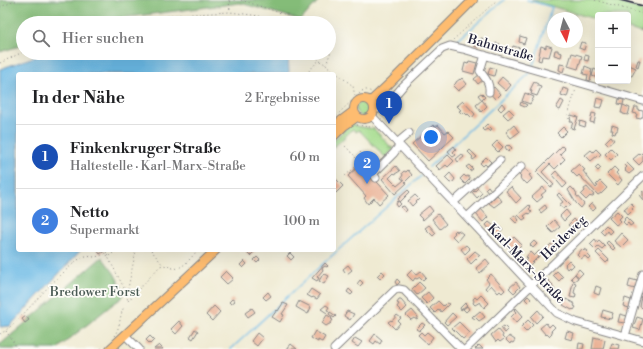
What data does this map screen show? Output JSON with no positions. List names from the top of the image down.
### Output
{
  "streets": {
    "street": ["Bahnstraße", "Heideweg", "Karl-Marx-Straße"]
  },
  "crossings": [
    ["Bahnstraße", "Karl-Marx-Straße"],
    ["Heideweg", "Karl-Marx-Straße"]
  ],
  "parks": ["Bredower Forst"],
  "north": "bottom",
  "page": {
    "map_buttons": ["+", "−"],
    "search": "Hier suchen",
    "heading": ["In der Nähe", "2 Ergebnisse"],
    "pins": ["1", "2"],
    "list": [
      {
        "mark": "1",
        "name": "Finkenkruger Straße",
        "note": "Haltestelle · Karl-Marx-Straße",
        "value": "60 m"
      },
      {
        "mark": "2",
        "name": "Netto",
        "note": "Supermarkt",
        "value": "100 m"
      }
    ]
  }
}
